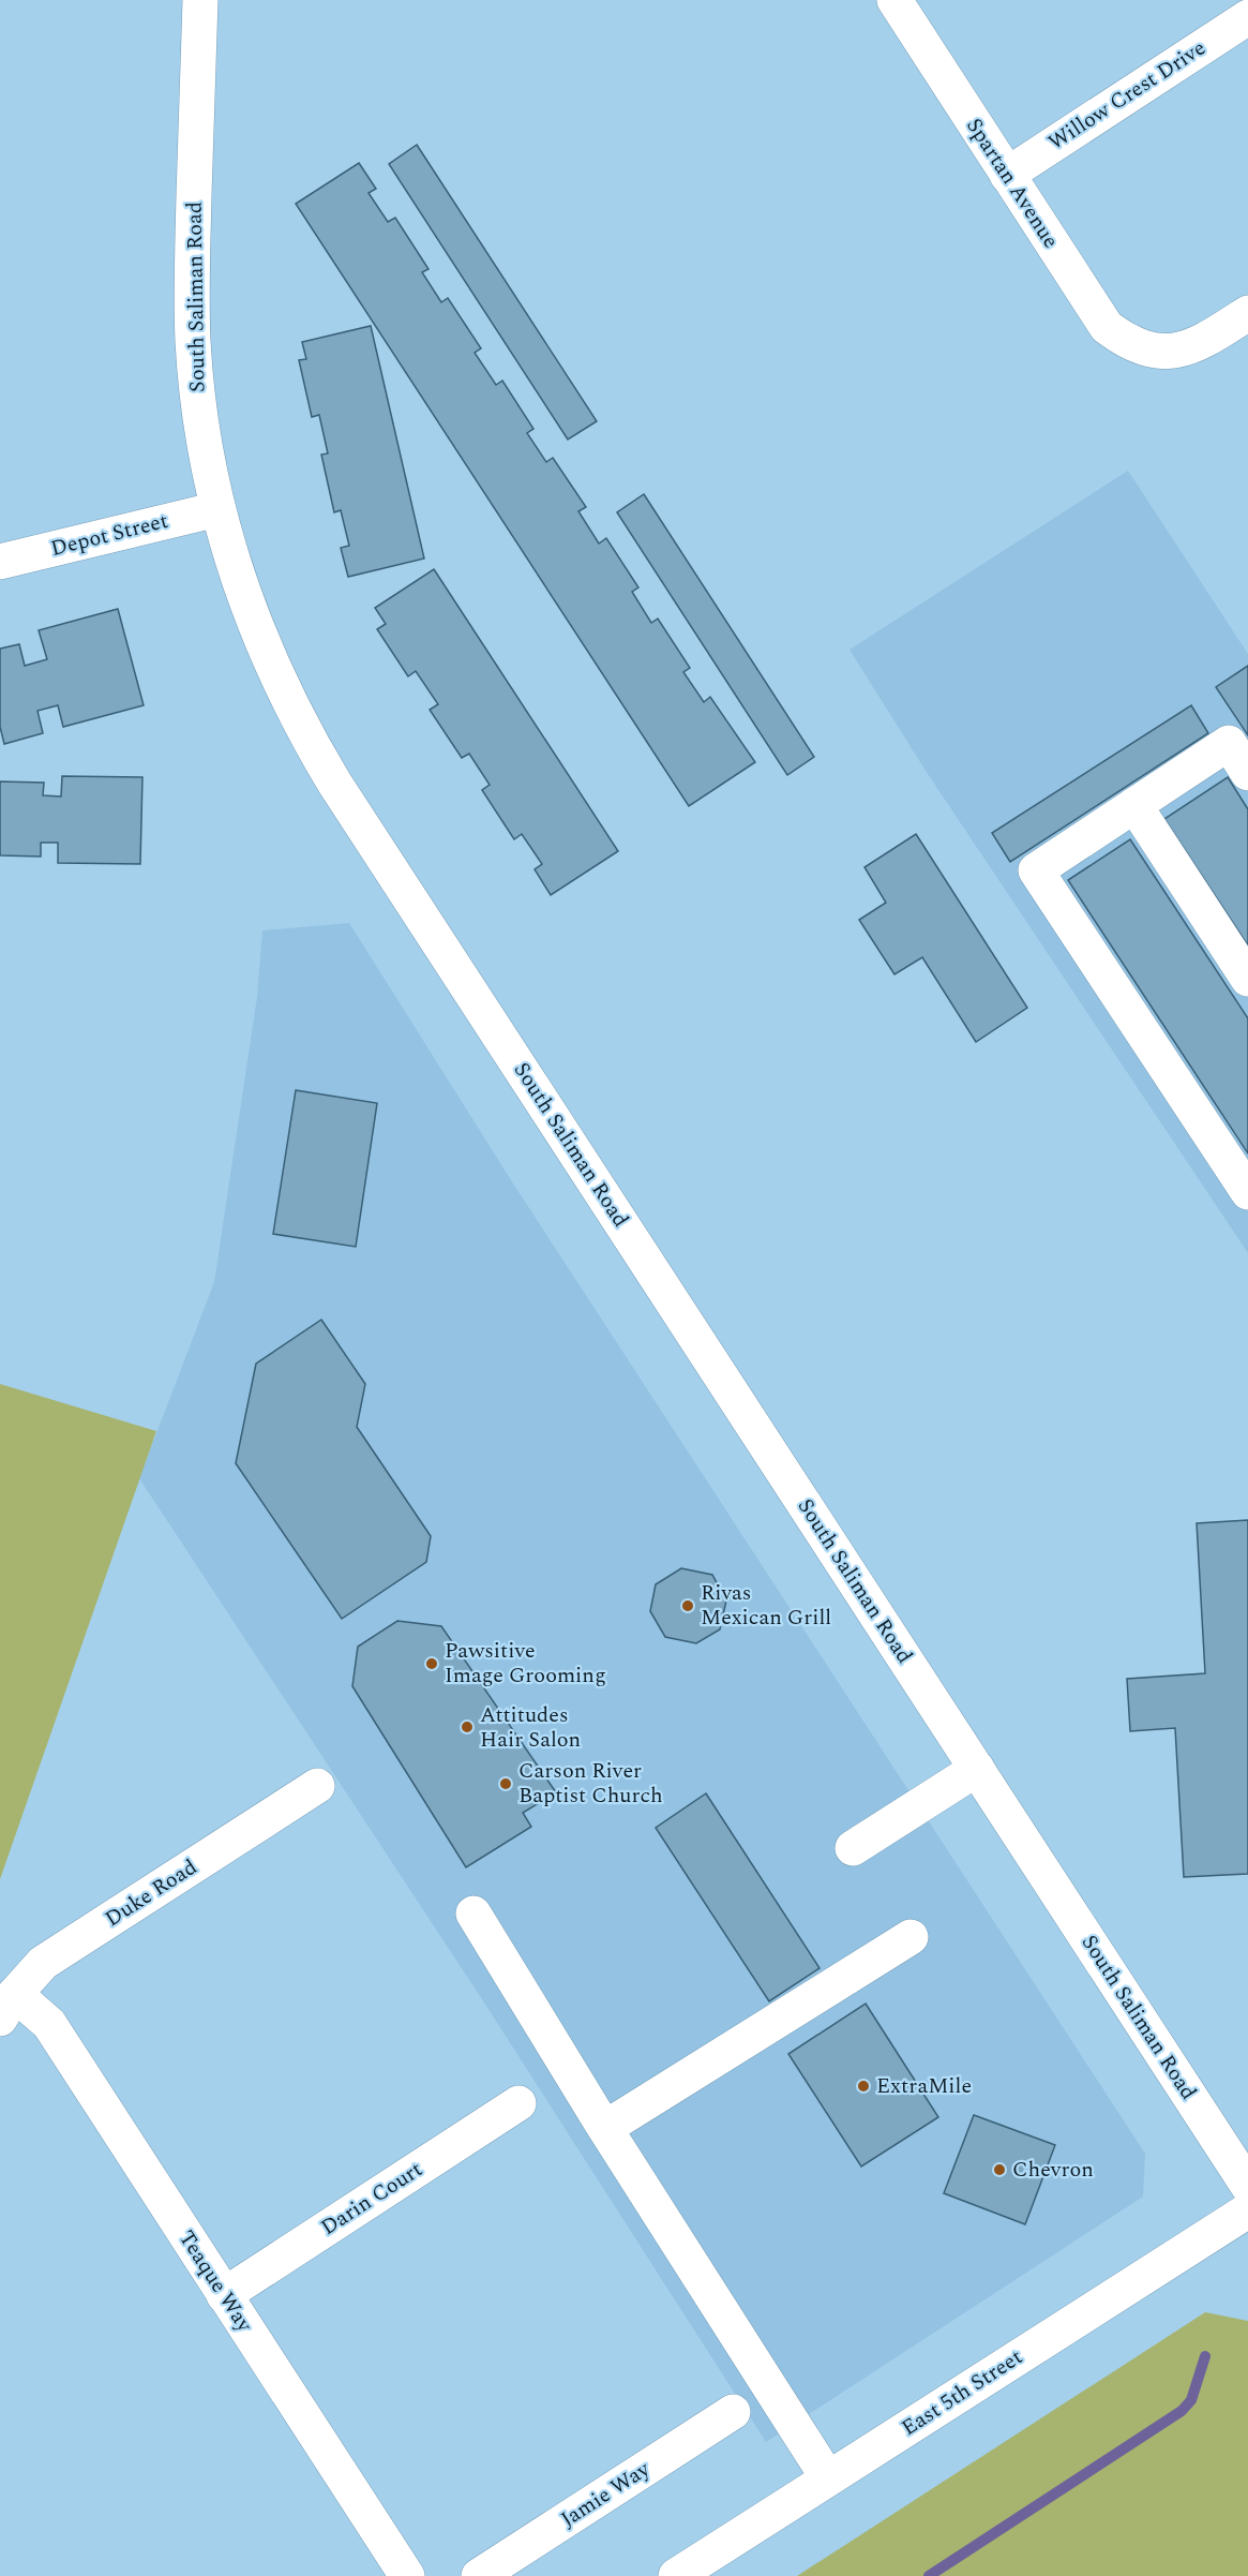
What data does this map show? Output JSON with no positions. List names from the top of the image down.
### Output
{
  "streets": {
    "main road": [
      "Willow Crest Drive",
      "Spartan Avenue",
      "South Saliman Road",
      "Depot Street",
      "Duke Road",
      "Darin Court",
      "Teaque Way",
      "East 5th Street",
      "Jamie Way"
    ]
  },
  "crossings": [
    ["Willow Crest Drive", "Spartan Avenue"],
    ["South Saliman Road", "Depot Street"],
    ["Duke Road", "Teaque Way"],
    ["Darin Court", "Teaque Way"]
  ],
  "places": [
    "Rivas Mexican Grill",
    "Pawsitive Image Grooming",
    "Attitudes Hair Salon",
    "Carson River Baptist Church",
    "ExtraMile",
    "Chevron"
  ]
}
